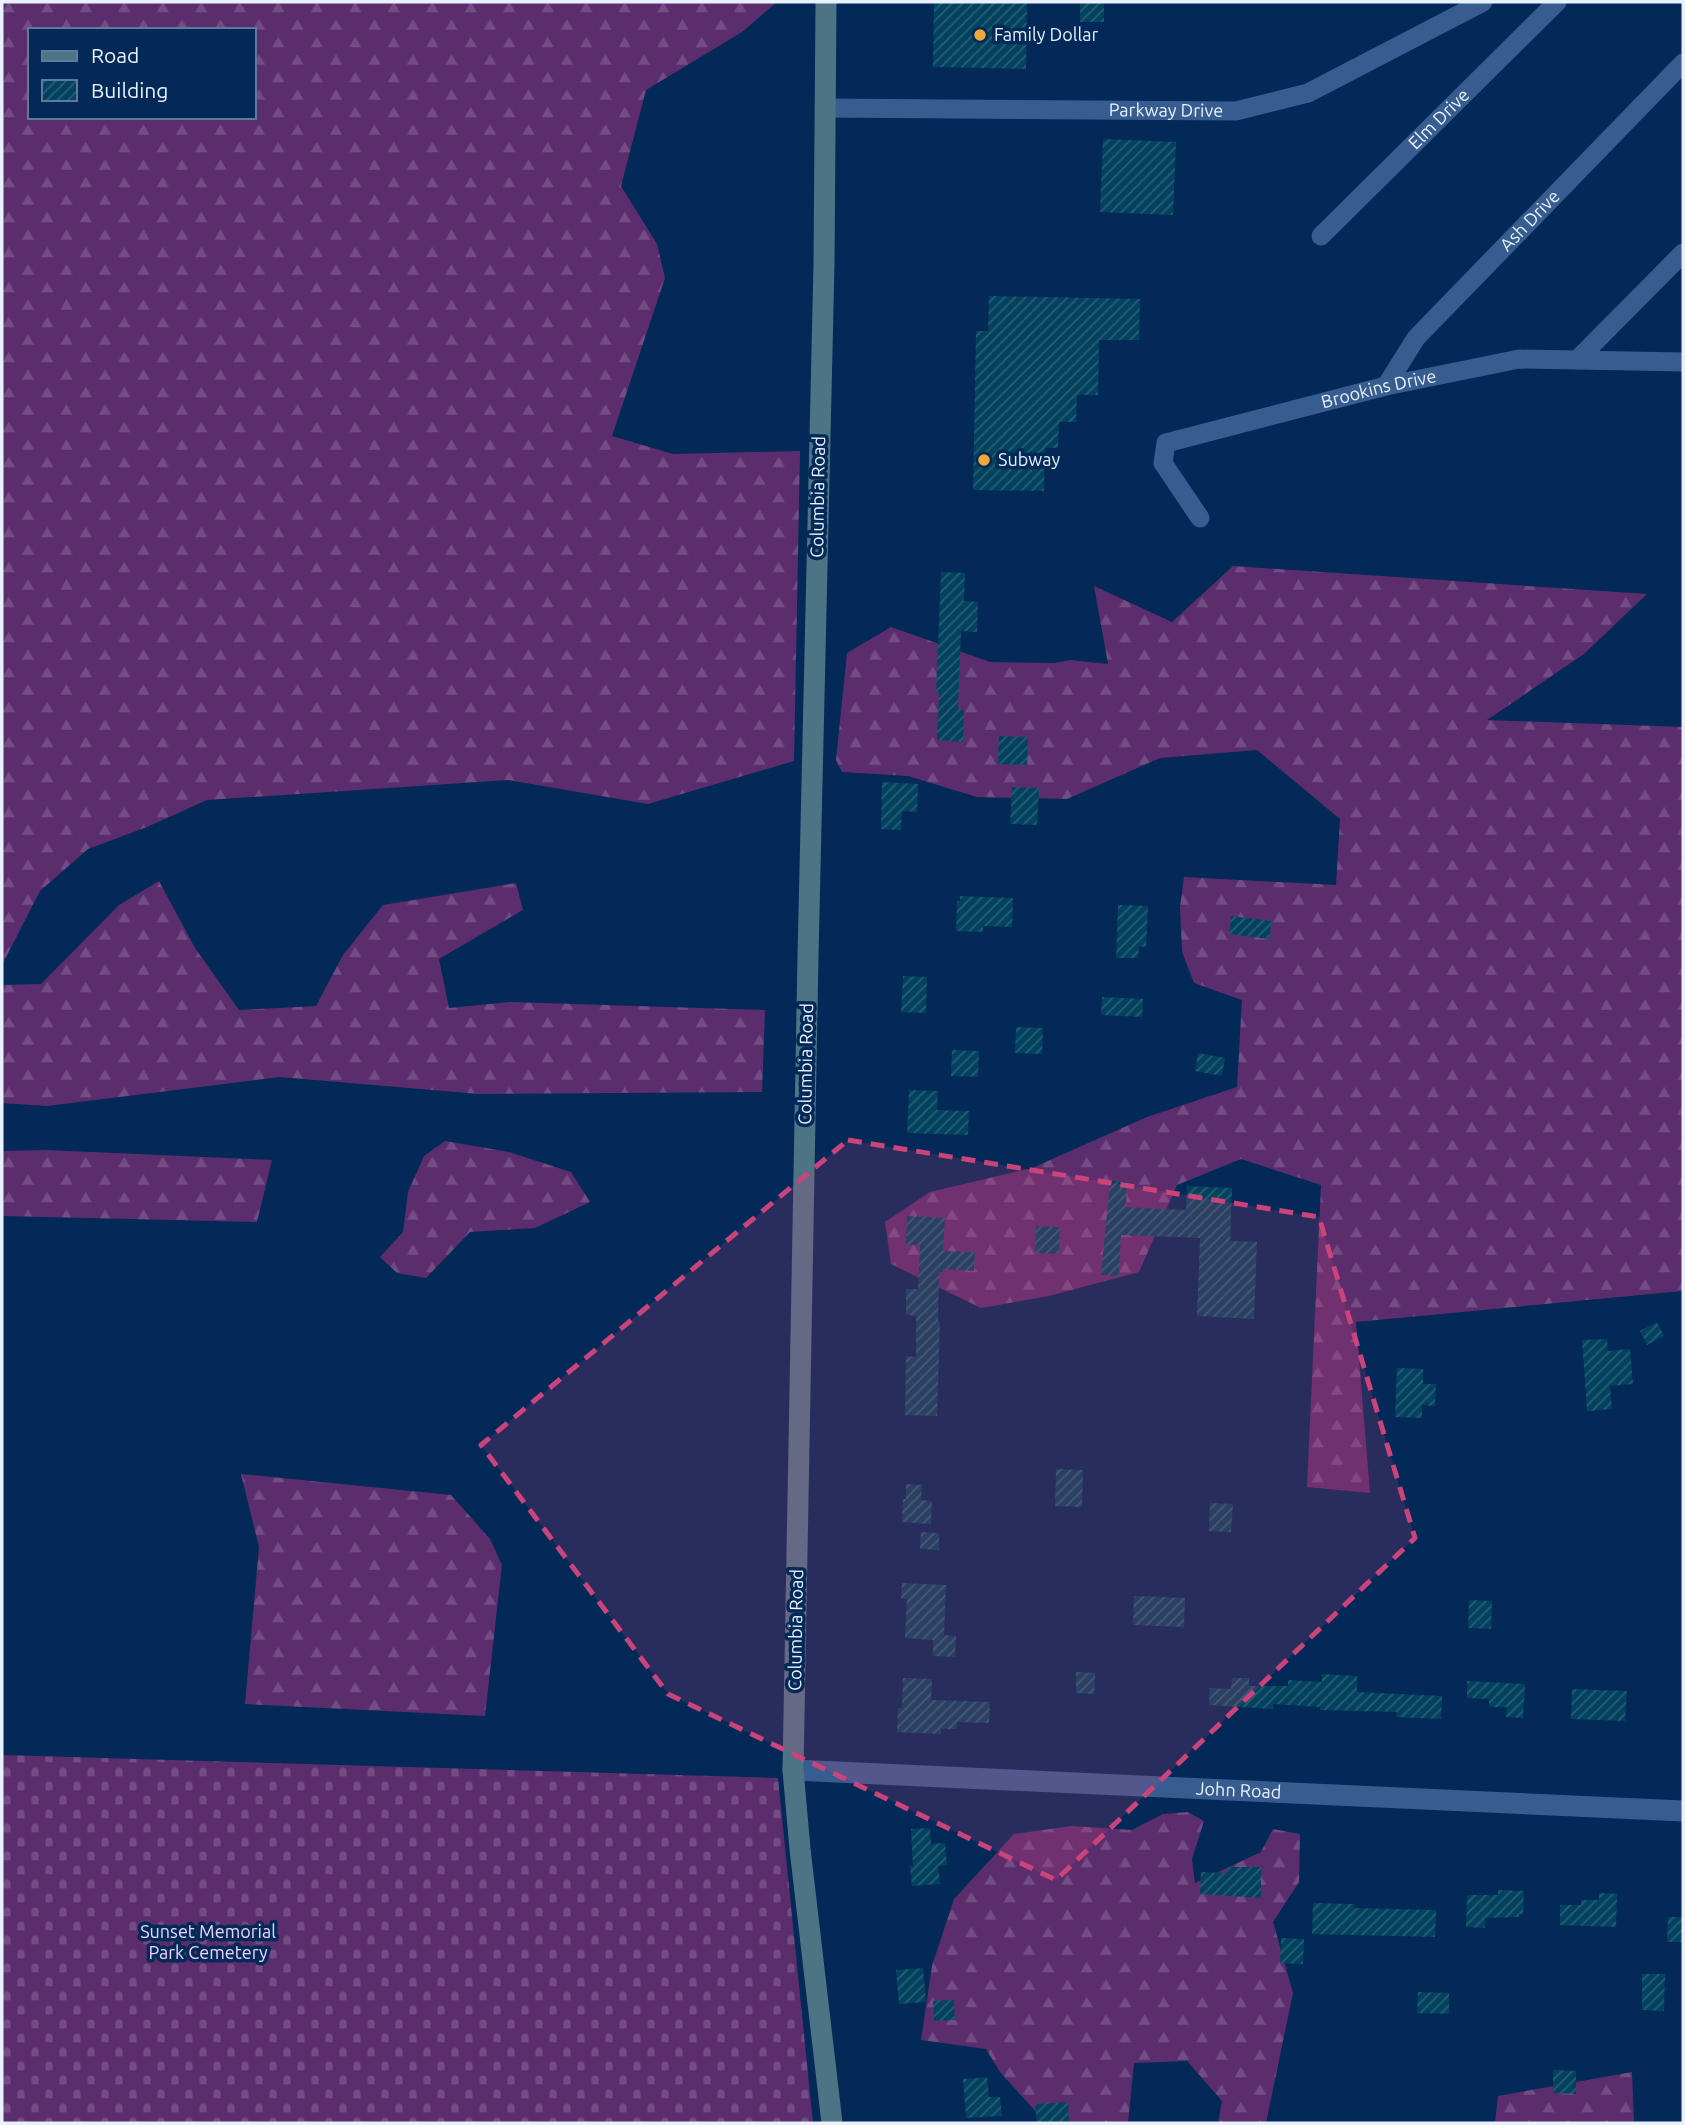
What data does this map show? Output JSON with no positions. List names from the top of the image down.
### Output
{
  "streets": {
    "main road": ["Columbia Road"],
    "street": [
      "Parkway Drive",
      "Elm Drive",
      "Ash Drive",
      "Brookins Drive",
      "John Road"
    ]
  },
  "crossings": [
    ["Parkway Drive", "Columbia Road"],
    ["Ash Drive", "Brookins Drive"],
    ["Columbia Road", "John Road"]
  ],
  "parks": ["Sunset Memorial Park Cemetery"],
  "places": ["Family Dollar", "Subway"],
  "legend": ["Road", "Building"]
}
